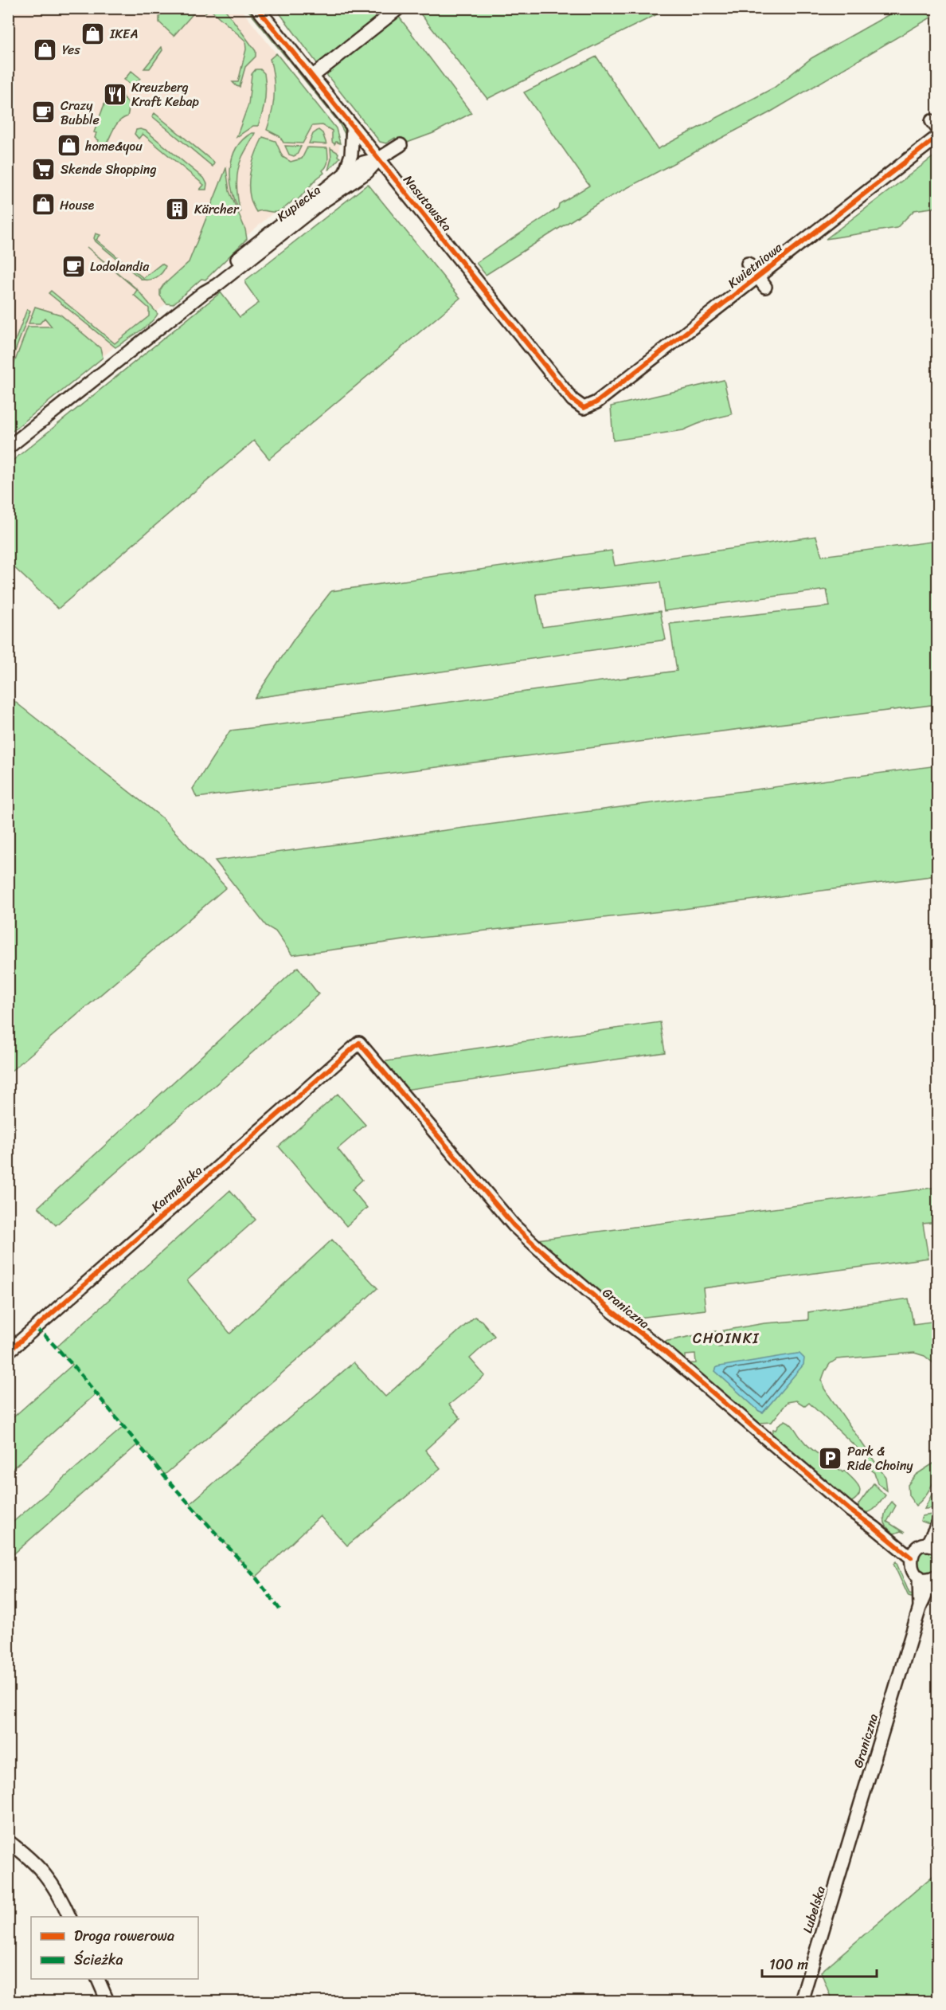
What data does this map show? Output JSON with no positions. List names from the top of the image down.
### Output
{
  "streets": {
    "street": [
      "Kupiecka",
      "Nasutowska",
      "Kwietniowa",
      "Karmelicka",
      "Graniczna",
      "Lubelska"
    ]
  },
  "crossings": [
    ["Kupiecka", "Nasutowska"],
    ["Nasutowska", "Kwietniowa"],
    ["Karmelicka", "Graniczna"],
    ["Graniczna", "Lubelska"]
  ],
  "districts": ["CHOINKI"],
  "places": {
    "shop": [
      "IKEA",
      "Yes",
      "home&you",
      "House"
    ],
    "restaurant": ["Kreuzberg Kraft Kebap"],
    "cafe": ["Crazy Bubble", "Lodolandia"],
    "supermarket": ["Skende Shopping"],
    "building": ["Kärcher"],
    "parking": ["Park & Ride Choiny"]
  },
  "legend": ["Droga rowerowa", "Ścieżka"],
  "scale_bar": "100 m"
}
